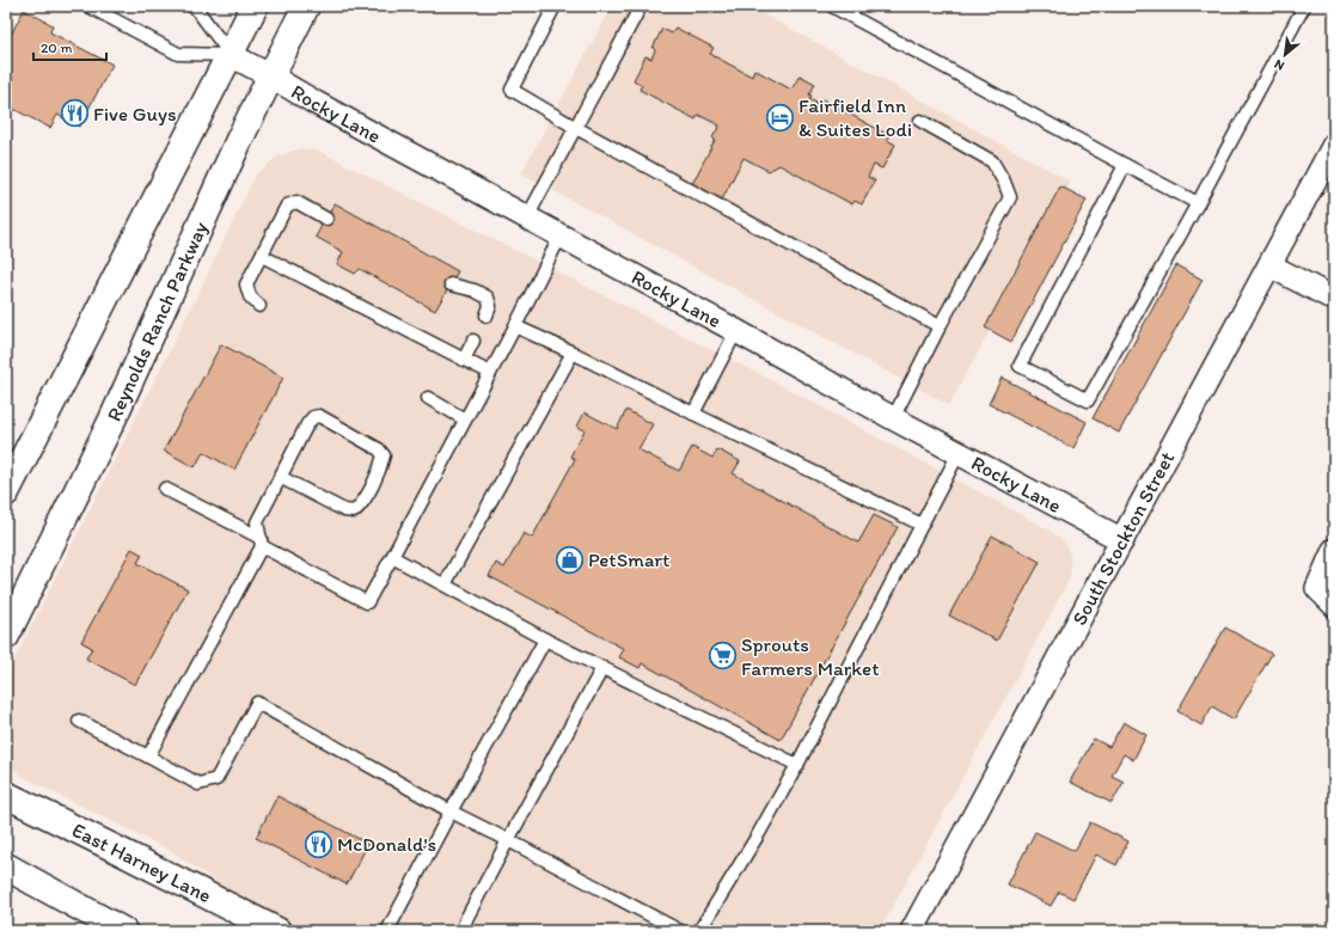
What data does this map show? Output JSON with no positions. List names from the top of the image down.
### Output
{
  "streets": {
    "street": [
      "Rocky Lane",
      "Reynolds Ranch Parkway",
      "South Stockton Street",
      "East Harney Lane"
    ]
  },
  "crossings": [
    ["Rocky Lane", "Reynolds Ranch Parkway"],
    ["Rocky Lane", "South Stockton Street"]
  ],
  "places": {
    "restaurant": ["Five Guys", "McDonald's"],
    "hotel": ["Fairfield Inn & Suites Lodi"],
    "shop": ["PetSmart"],
    "supermarket": ["Sprouts Farmers Market"]
  },
  "scale_bar": "20 m",
  "north": "bottom left"
}
